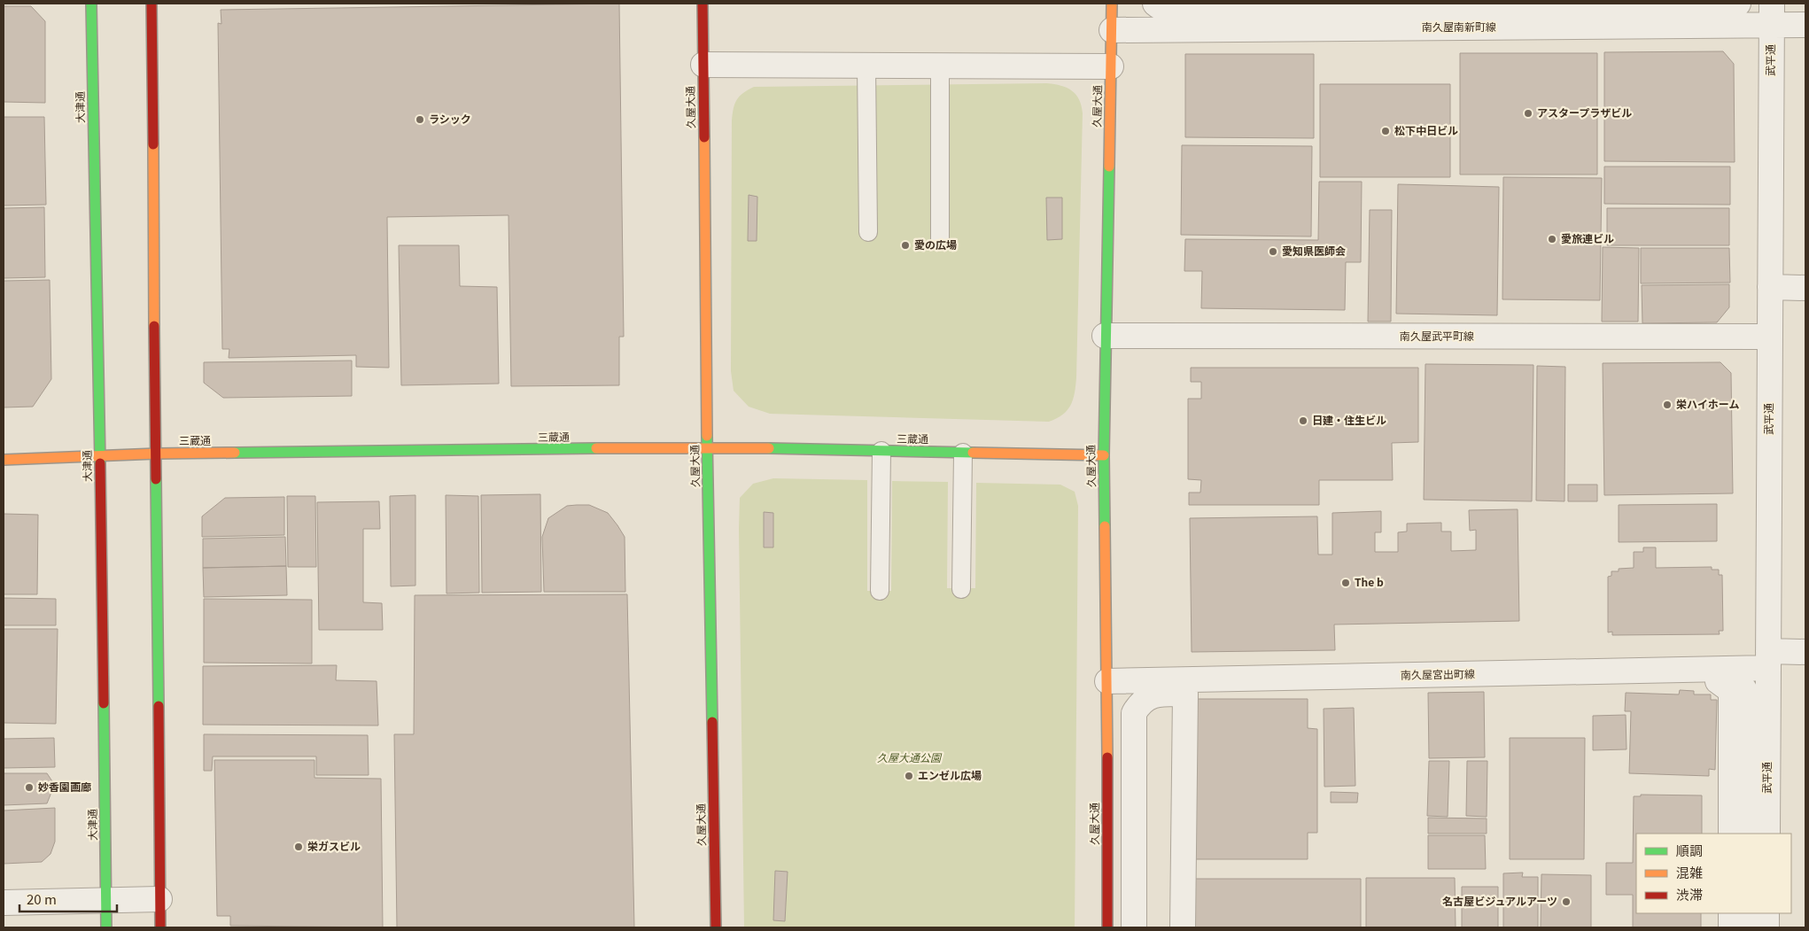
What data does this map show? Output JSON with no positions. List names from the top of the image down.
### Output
{
  "streets": {
    "street": [
      "南久屋南新町線",
      "武平通",
      "久屋大通",
      "大津通",
      "南久屋武平町線",
      "三蔵通",
      "南久屋宮出町線"
    ]
  },
  "crossings": [
    ["南久屋南新町線", "武平通"],
    ["南久屋南新町線", "久屋大通"],
    ["武平通", "南久屋武平町線"],
    ["武平通", "南久屋宮出町線"],
    ["久屋大通", "南久屋武平町線"],
    ["久屋大通", "三蔵通"],
    ["久屋大通", "南久屋宮出町線"],
    ["大津通", "三蔵通"]
  ],
  "parks": ["久屋大通公園"],
  "places": [
    "アスタープラザビル",
    "ラシック",
    "松下中日ビル",
    "愛旅連ビル",
    "愛の広場",
    "愛知県医師会",
    "栄ハイホーム",
    "日建・住生ビル",
    "The b",
    "エンゼル広場",
    "妙香園画廊",
    "栄ガスビル",
    "名古屋ビジュアルアーツ"
  ],
  "legend": ["順調", "混雑", "渋滞"],
  "scale_bar": "20 m"
}
